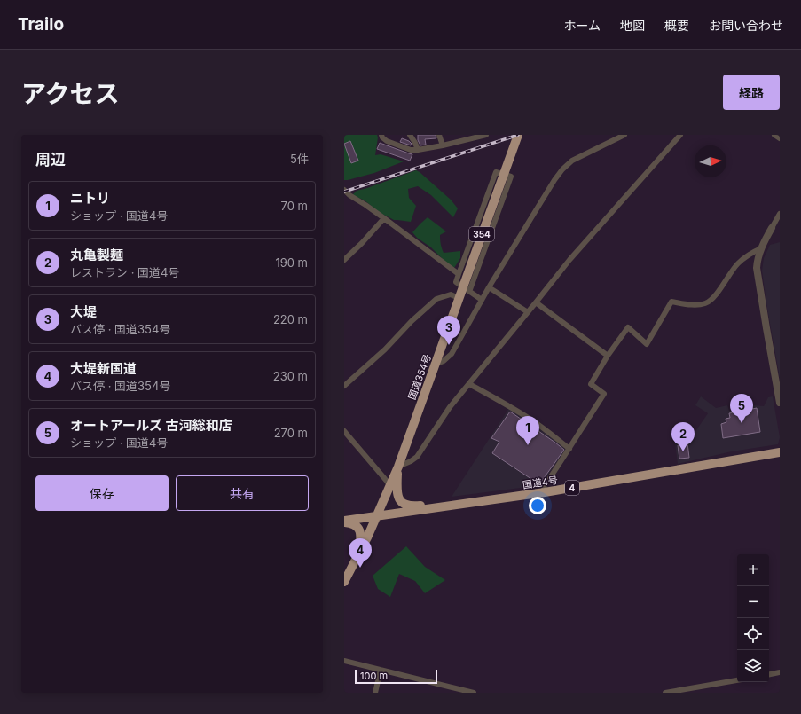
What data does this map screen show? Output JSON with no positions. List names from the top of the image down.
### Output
{
  "streets": {
    "highway": [
      "354",
      "国道354号",
      "国道4号",
      "4"
    ]
  },
  "crossings": [
    ["国道354号", "国道4号"]
  ],
  "scale_bar": "100 m",
  "north": "right",
  "page": {
    "header": "Trailo",
    "nav": [
      "ホーム",
      "地図",
      "概要",
      "お問い合わせ"
    ],
    "title": "アクセス",
    "buttons": [
      "経路",
      ["保存", "共有"]
    ],
    "heading": ["周辺", "5件"],
    "list": [
      {
        "mark": "1",
        "name": "ニトリ",
        "note": "ショップ · 国道4号",
        "value": "70 m"
      },
      {
        "mark": "2",
        "name": "丸亀製麺",
        "note": "レストラン · 国道4号",
        "value": "190 m"
      },
      {
        "mark": "3",
        "name": "大堤",
        "note": "バス停 · 国道354号",
        "value": "220 m"
      },
      {
        "mark": "4",
        "name": "大堤新国道",
        "note": "バス停 · 国道354号",
        "value": "230 m"
      },
      {
        "mark": "5",
        "name": "オートアールズ 古河総和店",
        "note": "ショップ · 国道4号",
        "value": "270 m"
      }
    ],
    "pins": [
      "3",
      "5",
      "1",
      "2",
      "4"
    ],
    "map_buttons": ["+", "−"],
    "scale": "100 m"
  }
}
